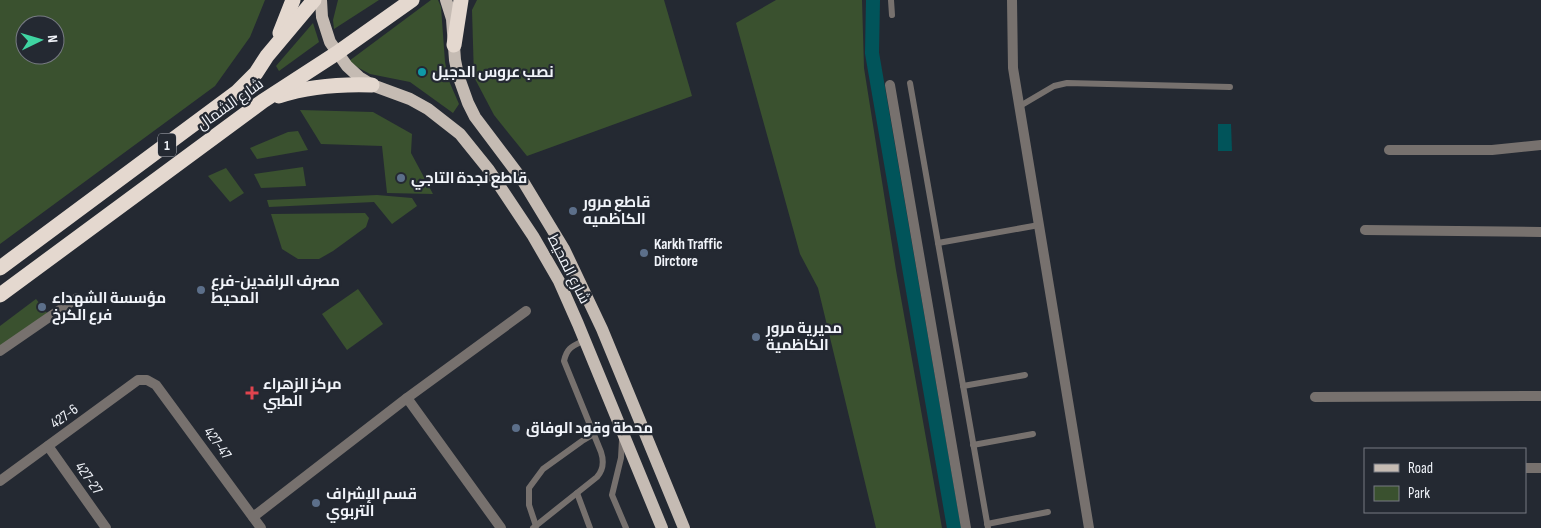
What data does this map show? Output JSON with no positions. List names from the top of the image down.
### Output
{
  "streets": {
    "highway": ["شارع الشمال", "1"],
    "main road": ["شارع المحيط"],
    "street": ["427-6", "427-47", "427-27"]
  },
  "crossings": [
    ["شارع الشمال", "شارع المحيط"],
    ["427-6", "427-47"],
    ["427-6", "427-27"]
  ],
  "places": {
    "other": [
      "نصب عروس الدجيل",
      "قاطع نجدة التاجي",
      "قاطع مرور الكاظميه",
      "Karkh Traffic Dirctore",
      "مصرف الرافدين-فرع المحيط",
      "مؤسسة الشهداء فرع الكرخ",
      "مديرية مرور الكاظمية",
      "محطة وقود الوفاق",
      "قسم الإشراف التربوي"
    ],
    "health": ["مركز الزهراء الطبي"]
  },
  "legend": ["Road", "Park"],
  "north": "right"
}
